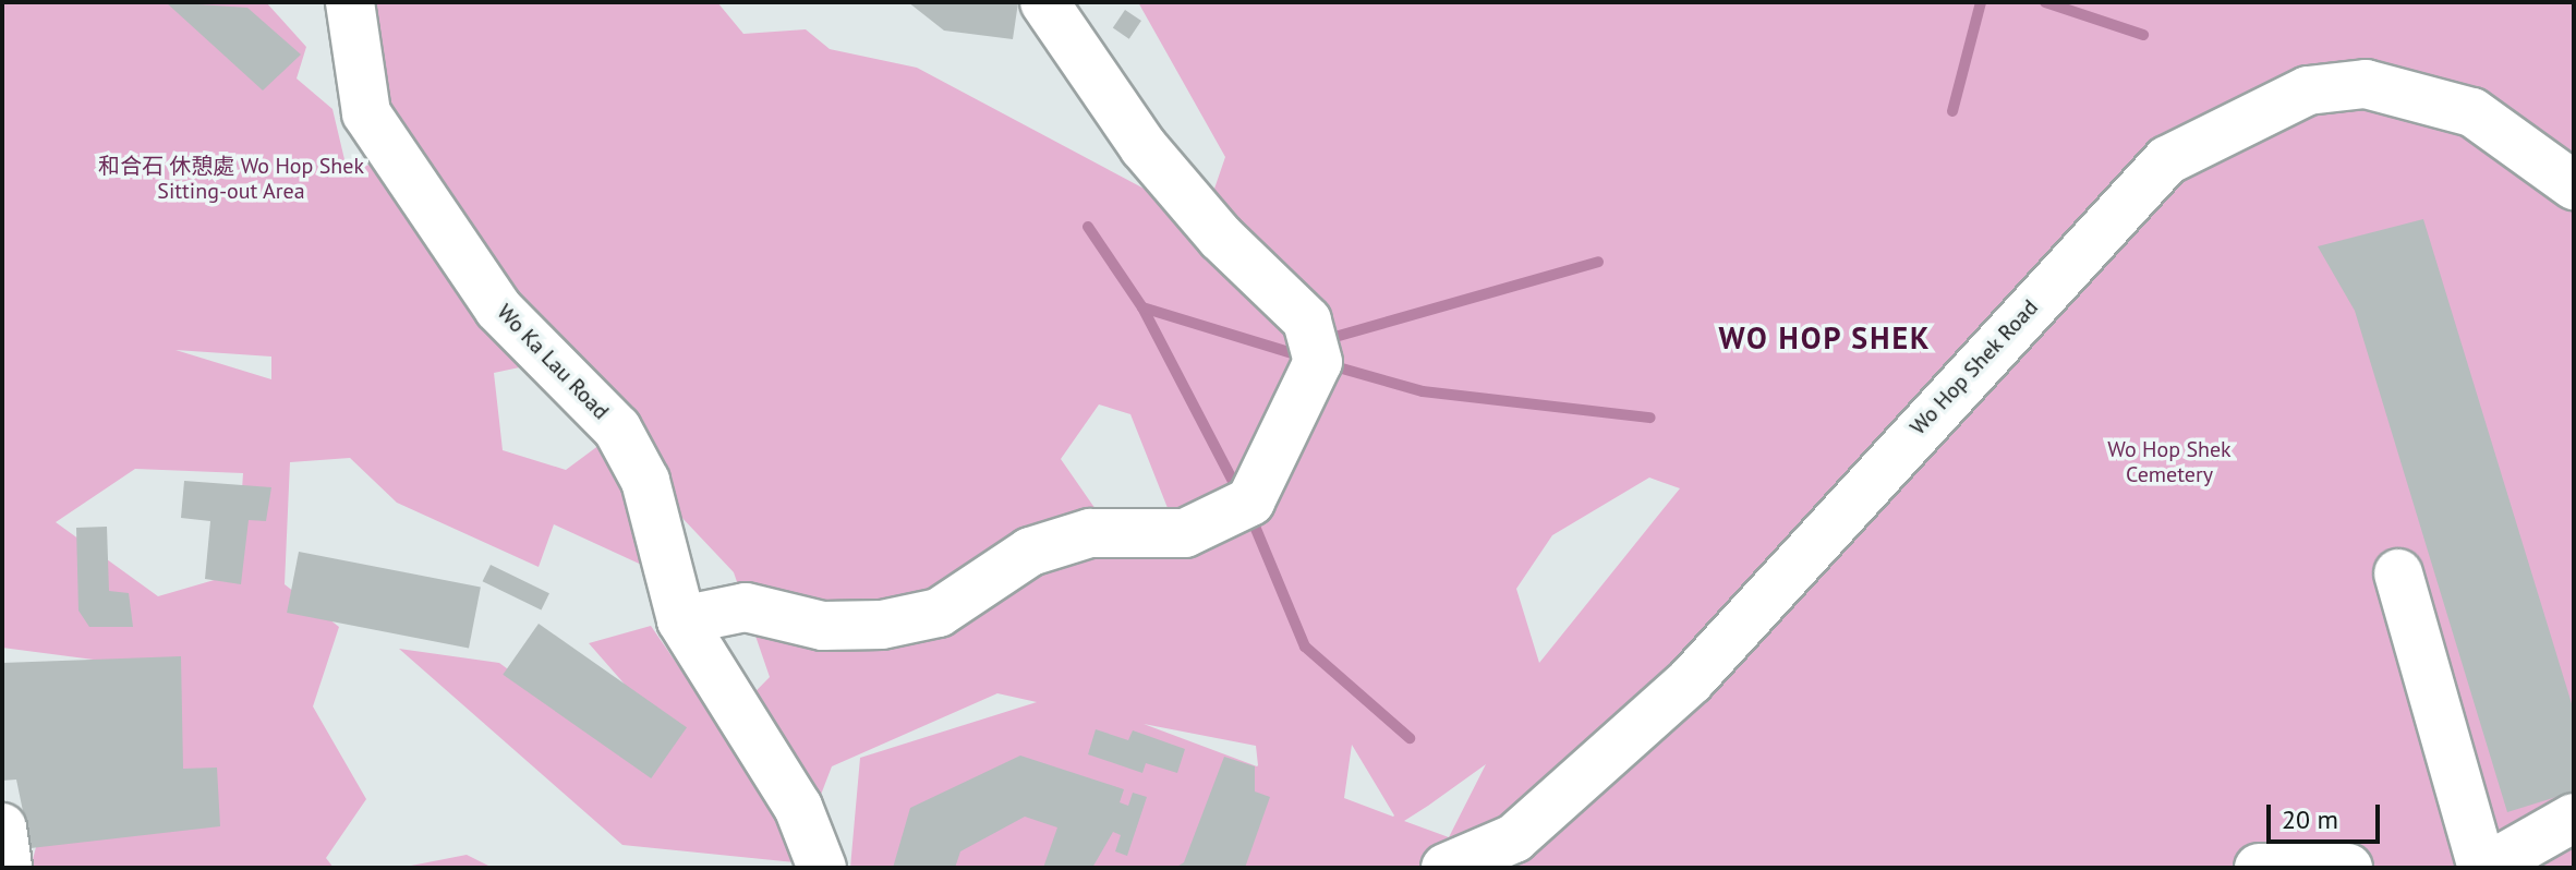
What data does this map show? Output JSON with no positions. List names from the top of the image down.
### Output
{
  "streets": {
    "lane": ["Wo Ka Lau Road", "Wo Hop Shek Road"]
  },
  "districts": ["WO HOP SHEK"],
  "parks": ["和合石 休憩處 Wo Hop Shek Sitting-out Area", "Wo Hop Shek Cemetery"],
  "scale_bar": "20 m"
}
